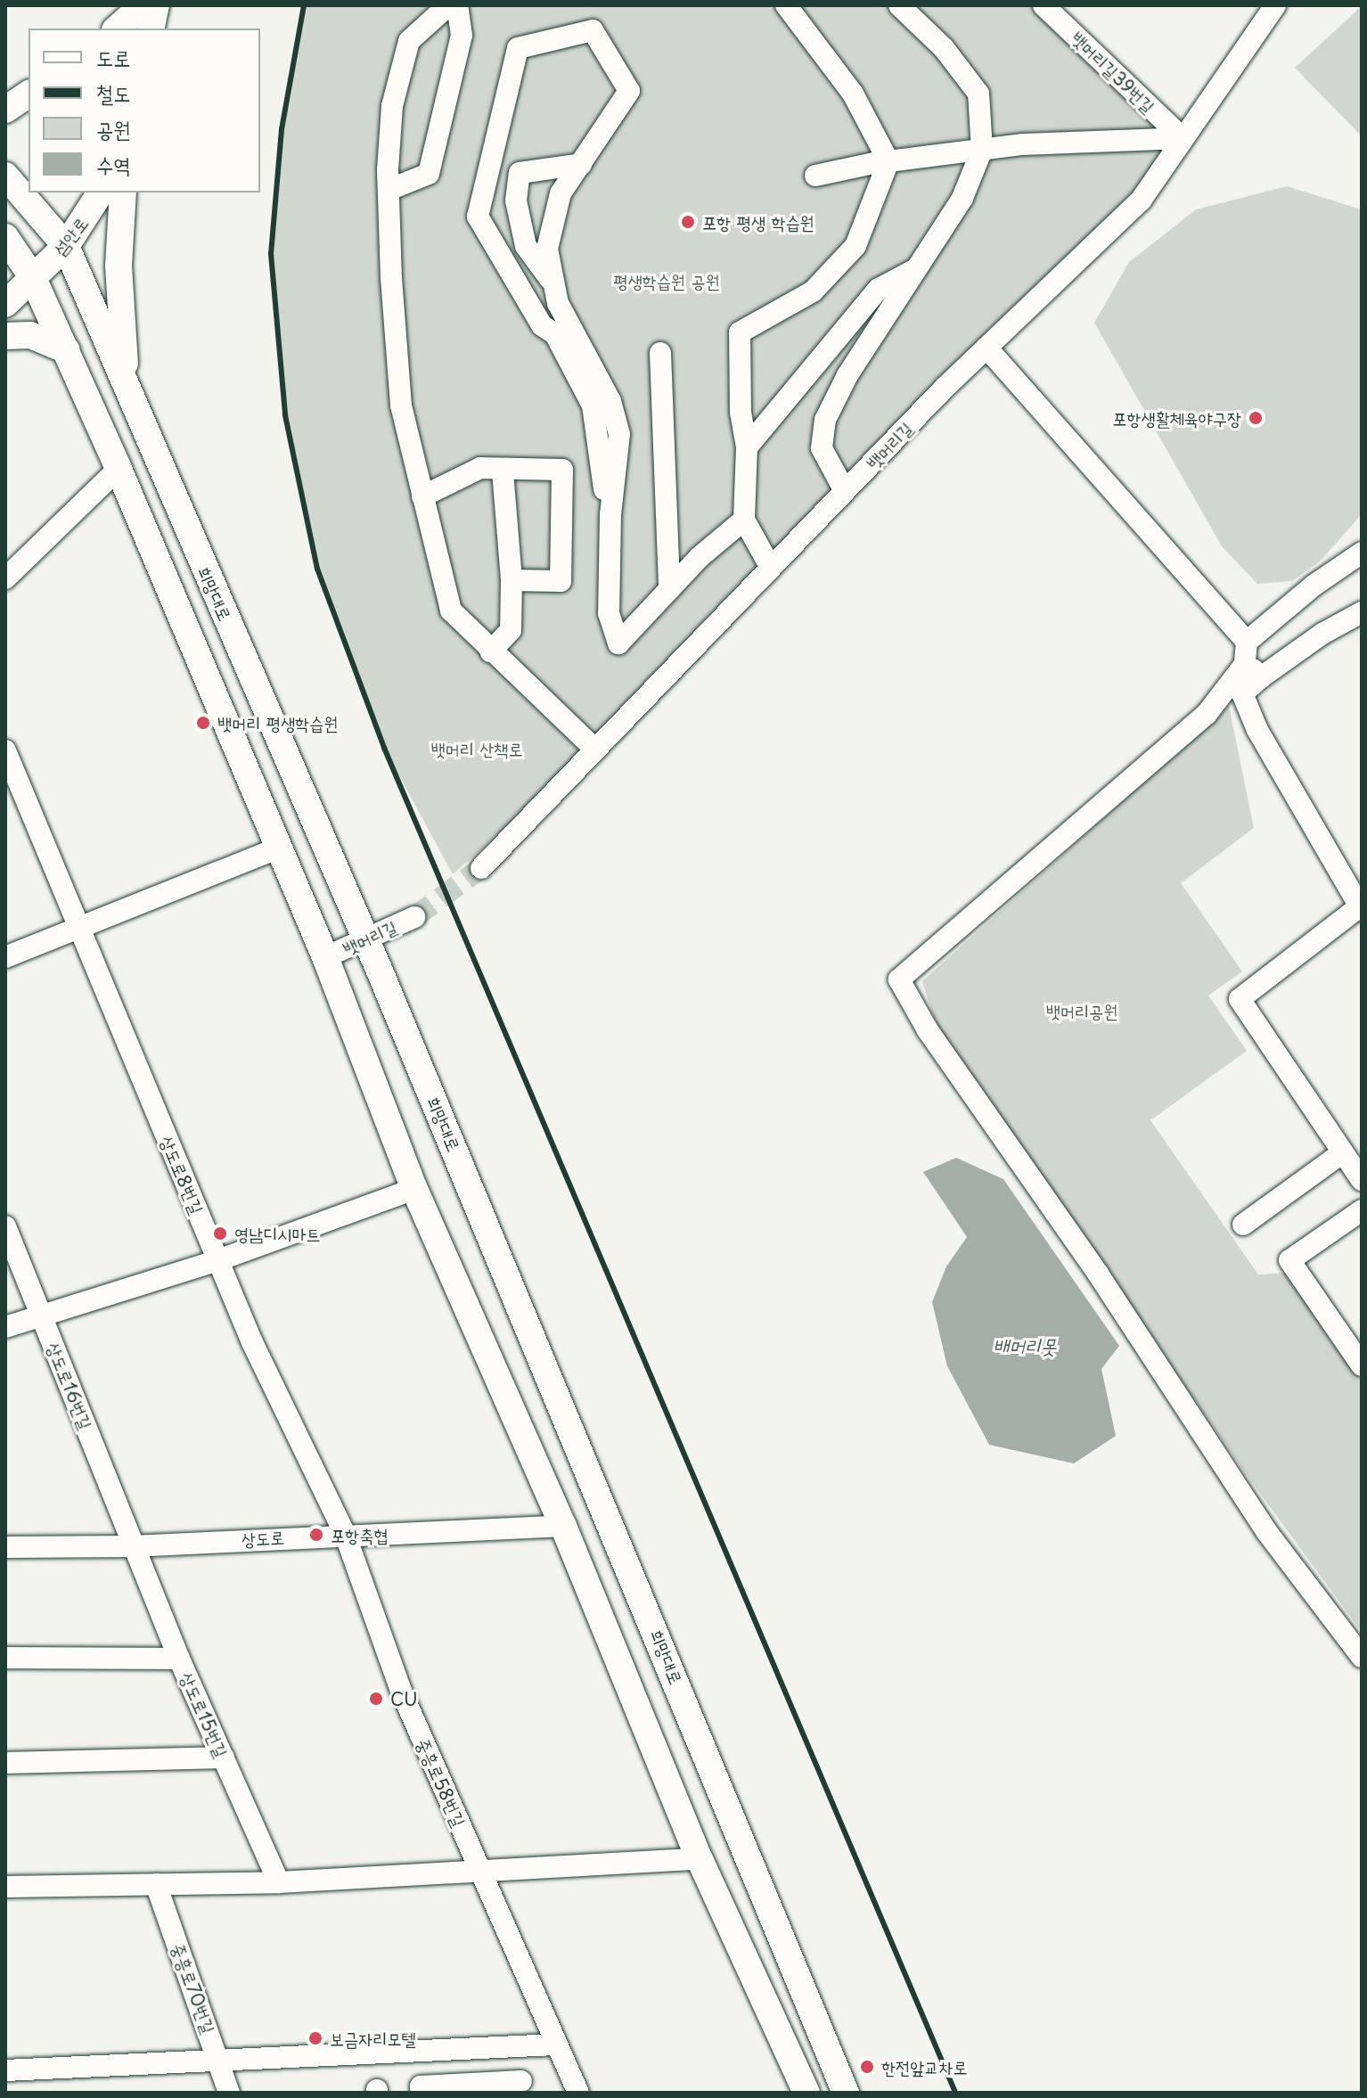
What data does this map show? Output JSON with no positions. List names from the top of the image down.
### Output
{
  "streets": {
    "main road": ["섬안로", "희망대로"],
    "street": [
      "뱃머리길39번길",
      "뱃머리길",
      "상도로8번길",
      "상도로16번길",
      "상도로",
      "상도로15번길",
      "중흥로58번길",
      "중흥로70번길"
    ]
  },
  "crossings": [
    ["뱃머리길39번길", "뱃머리길"],
    ["섬안로", "희망대로"],
    ["뱃머리길", "희망대로"],
    ["상도로8번길", "상도로"],
    ["상도로8번길", "중흥로58번길"],
    ["상도로16번길", "상도로"],
    ["상도로16번길", "상도로15번길"],
    ["상도로", "상도로15번길"],
    ["상도로", "중흥로58번길"]
  ],
  "water": ["배머리못"],
  "parks": ["평생학습원 공원", "뱃머리 산책로", "뱃머리공원"],
  "places": [
    "포항 평생 학습원",
    "포항생활체육야구장",
    "뱃머리 평생학습원",
    "영남디시마트",
    "포항축협",
    "CU",
    "보금자리모텔",
    "한전앞교차로"
  ],
  "legend": [
    "도로",
    "철도",
    "공원",
    "수역"
  ]
}
